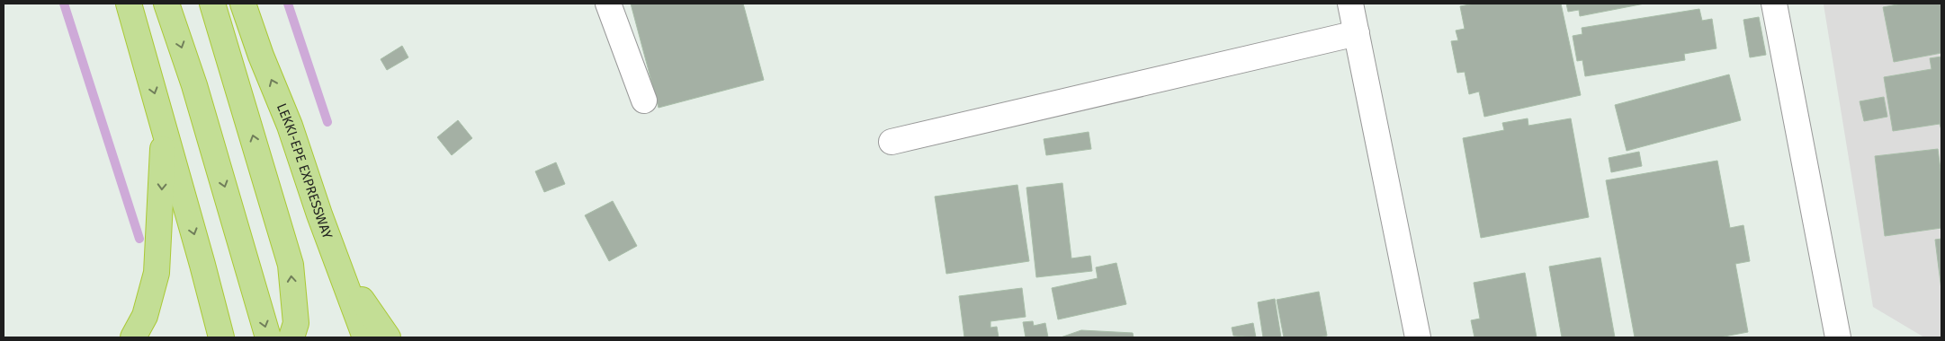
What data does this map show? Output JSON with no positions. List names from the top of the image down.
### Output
{
  "streets": {
    "highway": ["LEKKI-EPE EXPRESSWAY"]
  }
}
